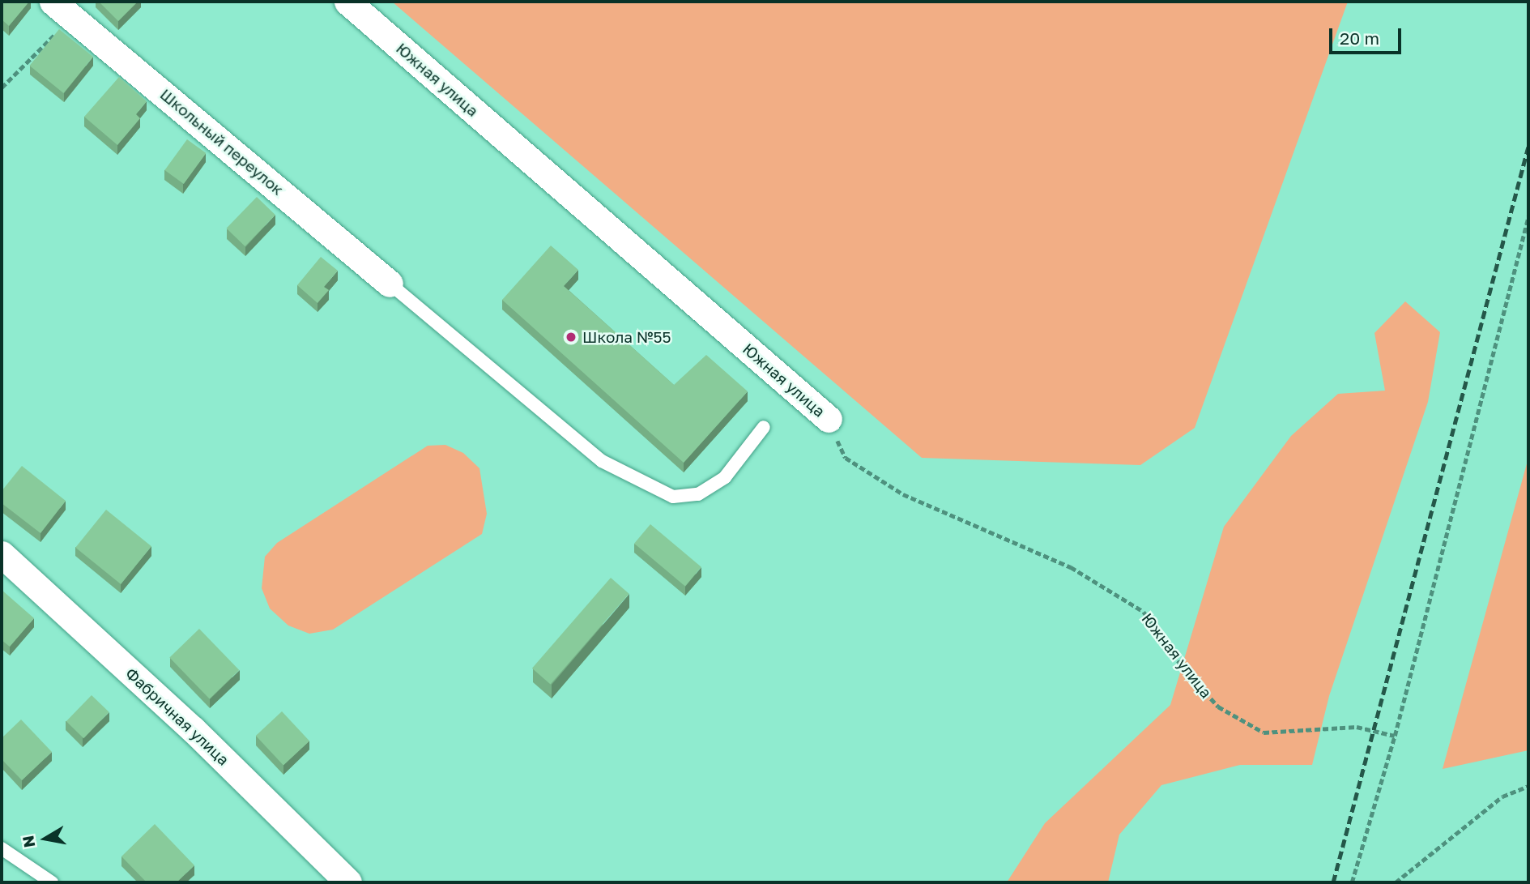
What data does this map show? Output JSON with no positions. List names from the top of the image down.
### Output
{
  "streets": {
    "street": ["Южная улица", "Школьный переулок", "Фабричная улица"]
  },
  "places": ["Школа №55"],
  "scale_bar": "20 m",
  "north": "left"
}
